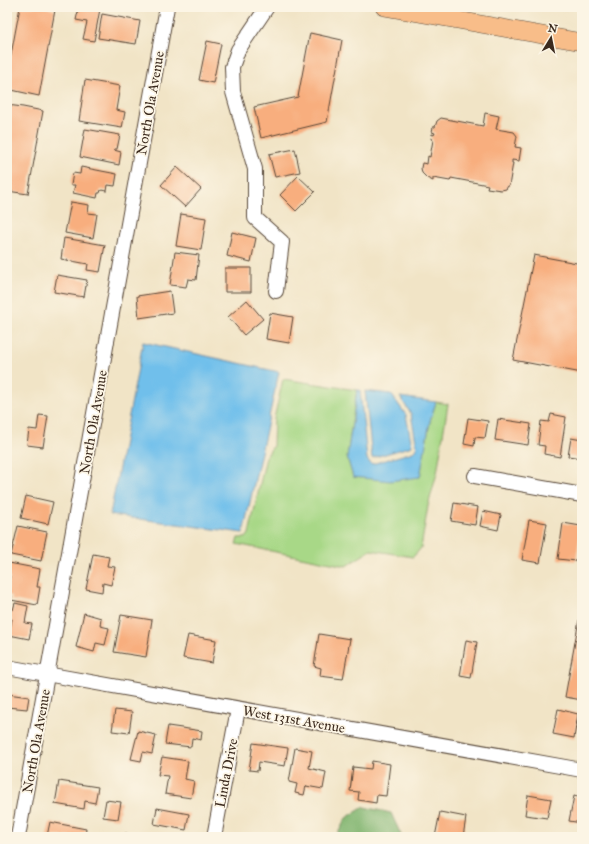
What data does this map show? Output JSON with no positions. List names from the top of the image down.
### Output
{
  "streets": {
    "street": ["North Ola Avenue", "West 131st Avenue", "Linda Drive"]
  },
  "crossings": [
    ["North Ola Avenue", "West 131st Avenue"],
    ["West 131st Avenue", "Linda Drive"]
  ],
  "north": "top"
}
